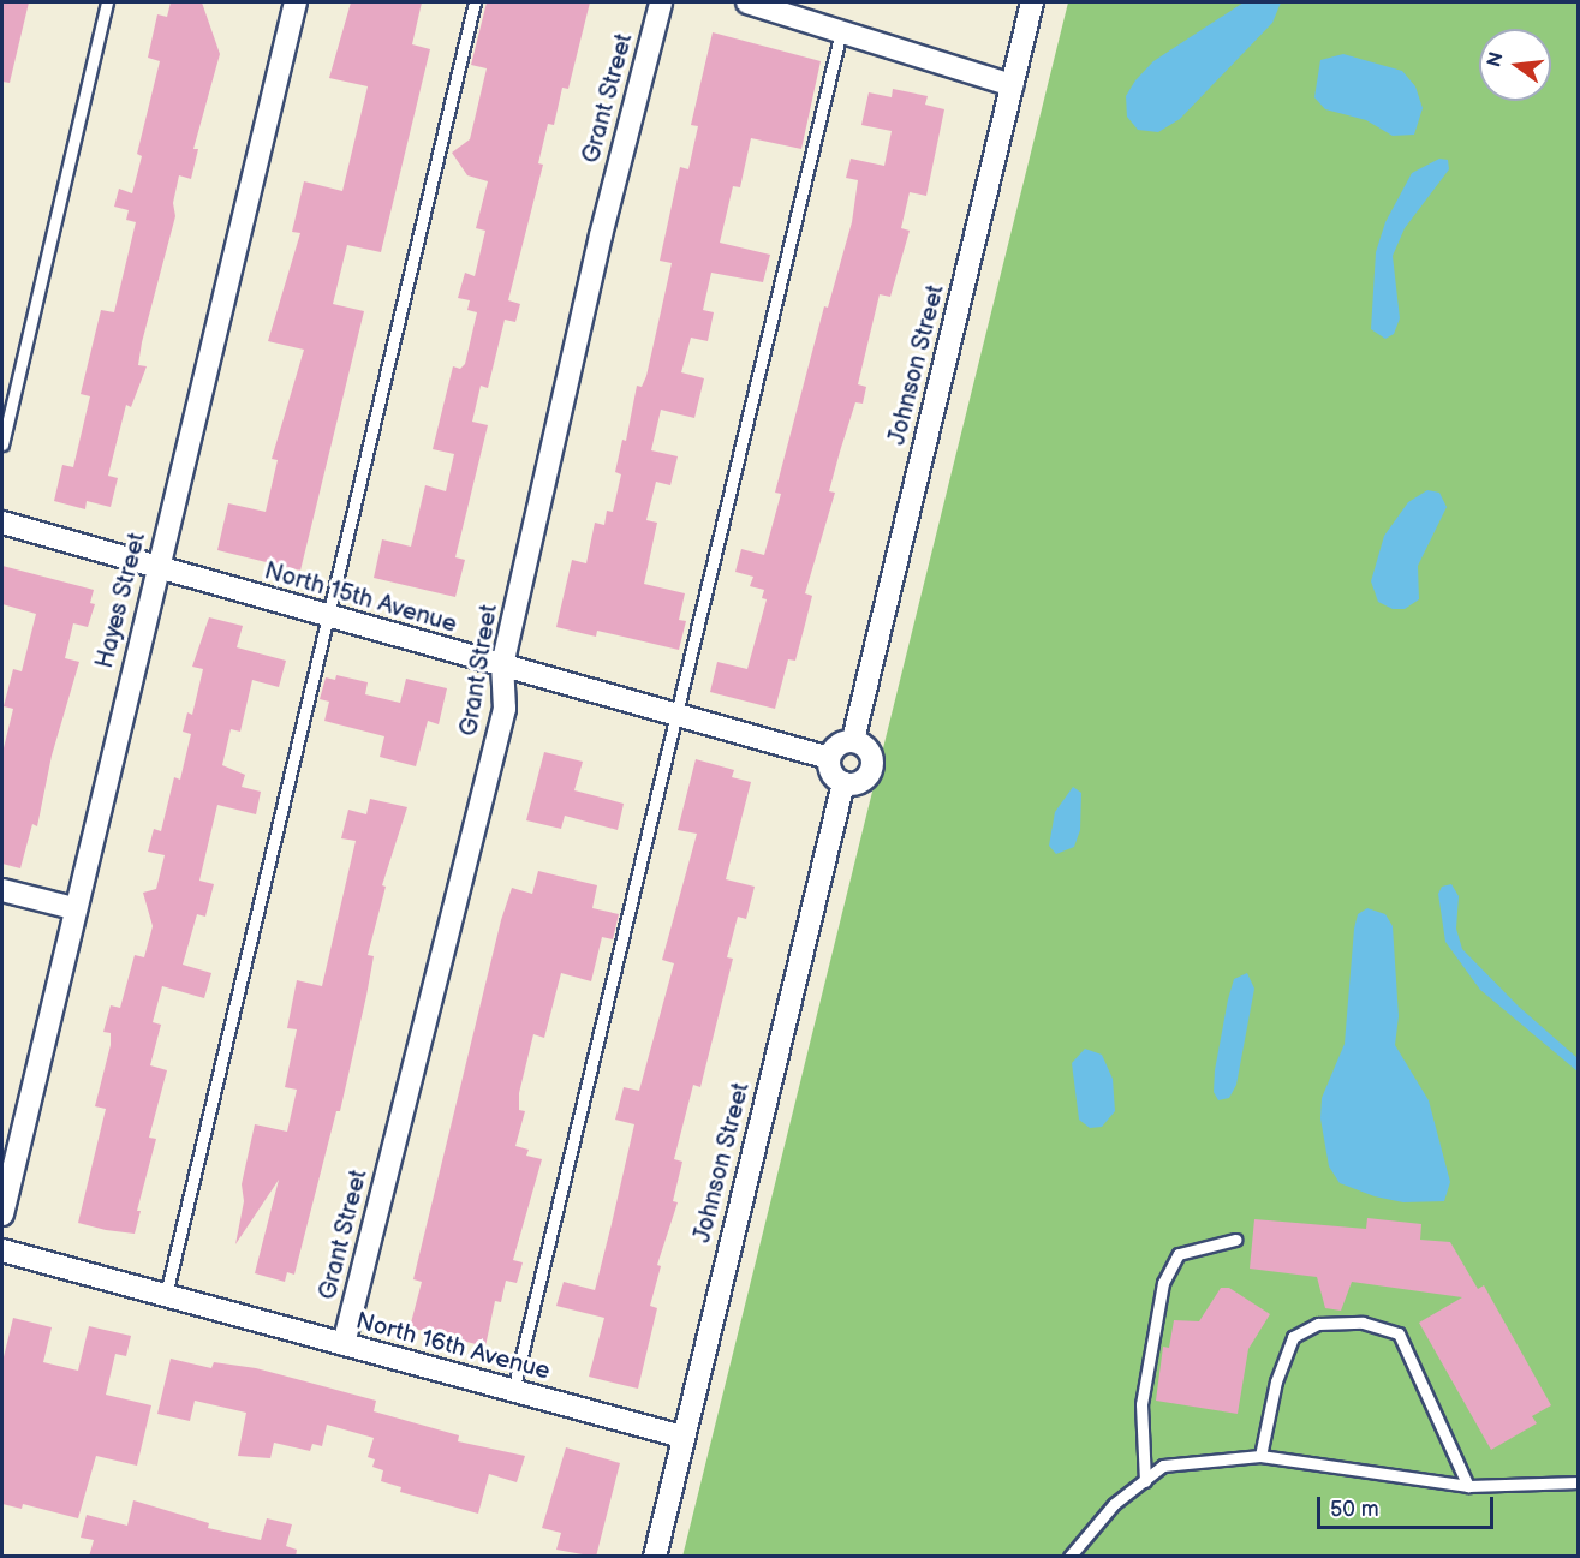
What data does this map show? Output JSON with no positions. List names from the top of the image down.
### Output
{
  "streets": {
    "street": [
      "Grant Street",
      "Johnson Street",
      "North 15th Avenue",
      "Hayes Street",
      "North 16th Avenue"
    ]
  },
  "crossings": [
    ["Grant Street", "North 15th Avenue"],
    ["Grant Street", "North 16th Avenue"],
    ["Johnson Street", "North 15th Avenue"],
    ["Johnson Street", "North 16th Avenue"],
    ["North 15th Avenue", "Hayes Street"]
  ],
  "scale_bar": "50 m",
  "north": "left"
}
